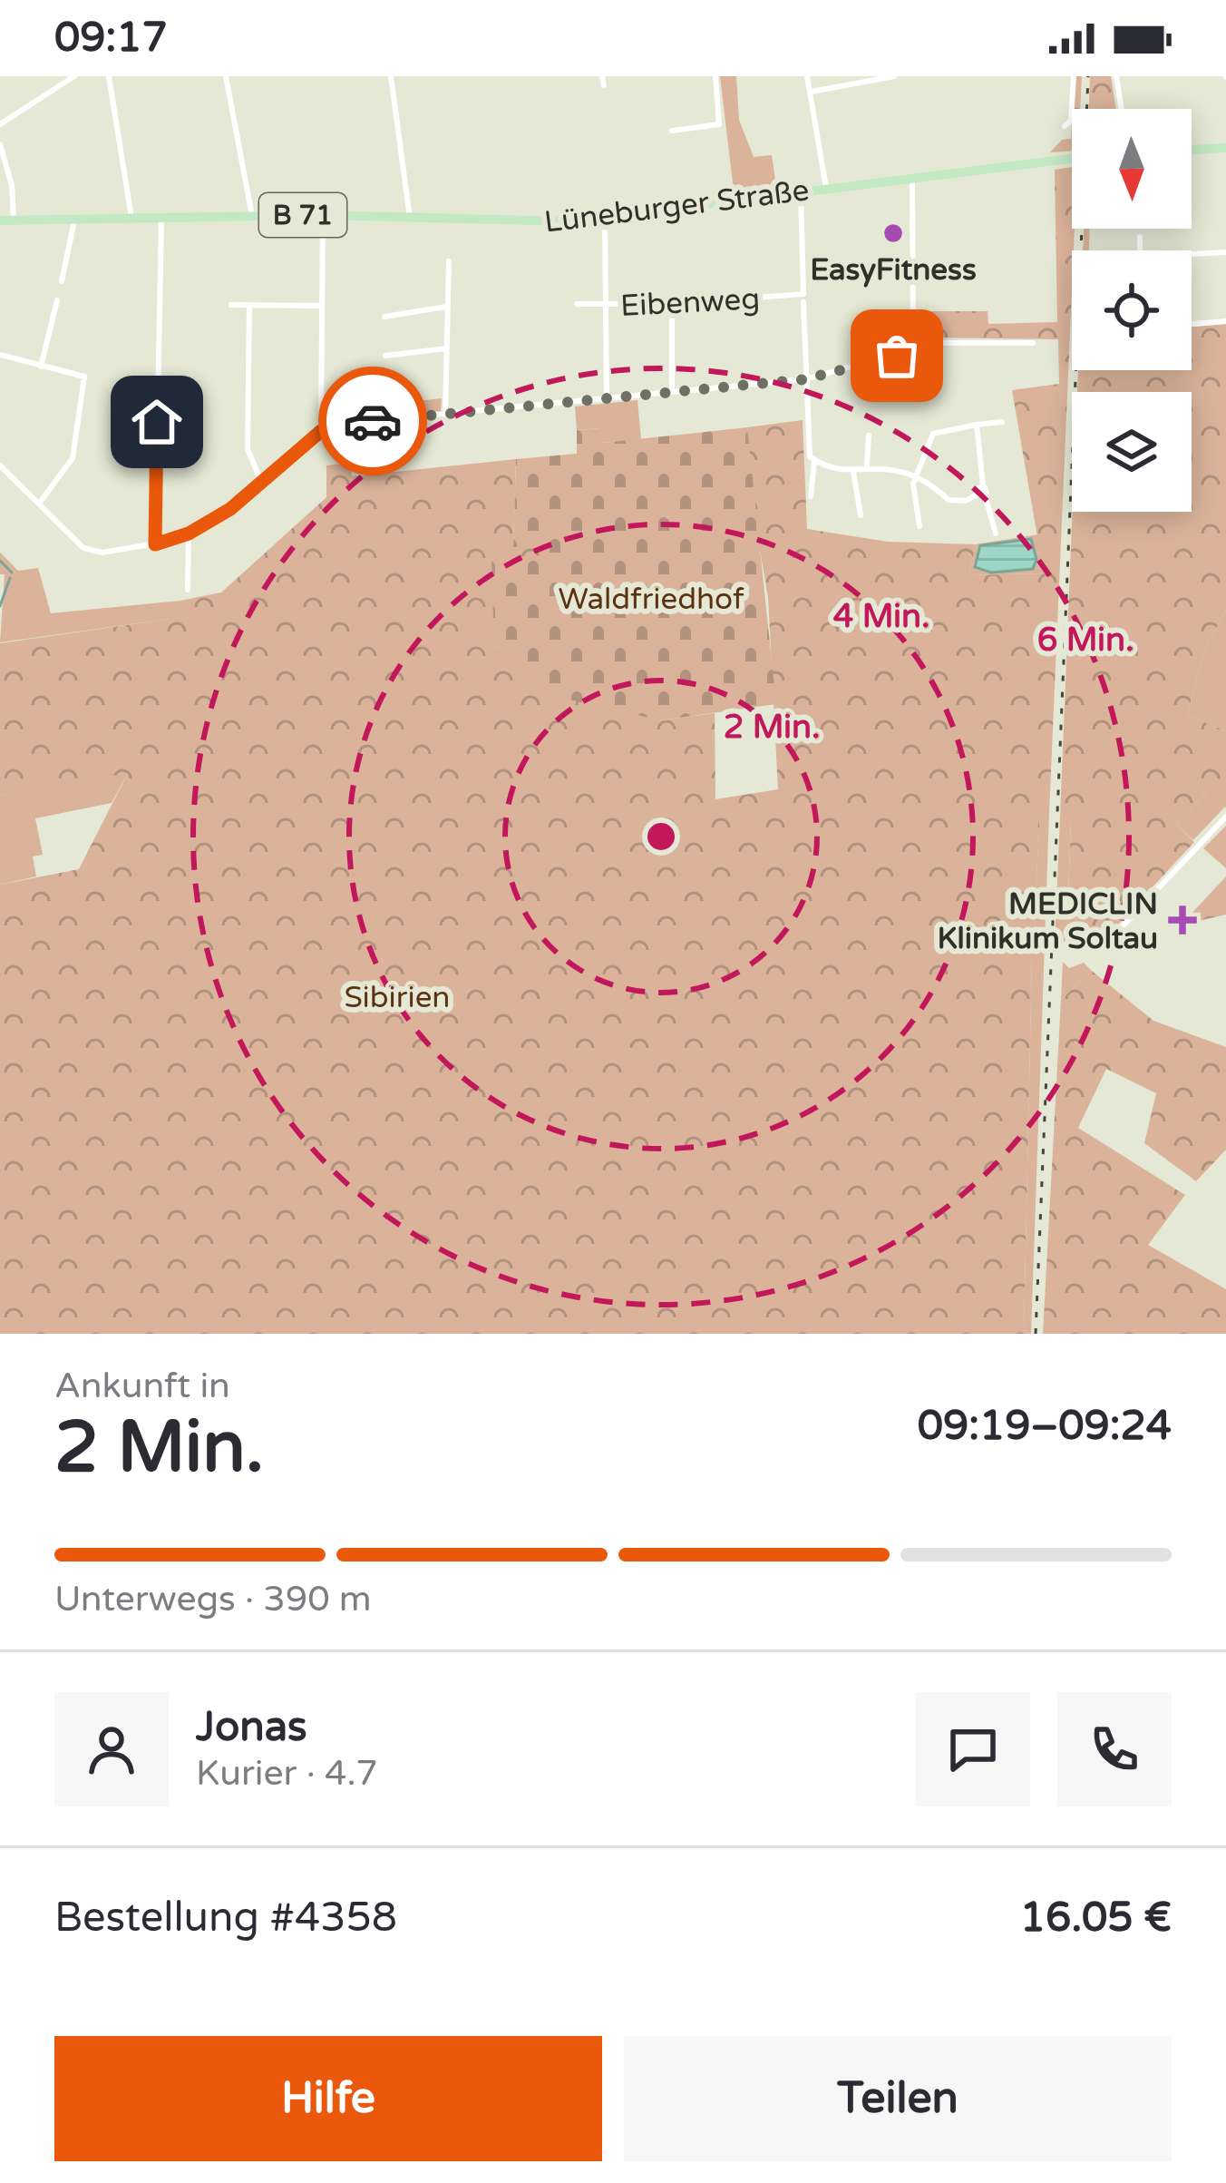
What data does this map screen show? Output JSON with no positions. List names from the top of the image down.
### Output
{
  "streets": {
    "main road": ["Lüneburger Straße", "B 71"],
    "street": ["Eibenweg"]
  },
  "parks": ["Waldfriedhof", "Sibirien"],
  "places": {
    "other": ["EasyFitness"],
    "health": ["MEDICLIN Klinikum Soltau"]
  },
  "north": "bottom",
  "page": {
    "status": "09:17",
    "heading": ["2 Min.", "Ankunft in", "09:19–09:24"],
    "panel": [
      "Jonas",
      "Kurier · 4.7",
      "Bestellung #4358",
      "16.05 €"
    ],
    "bar": "Unterwegs · 390 m",
    "buttons": ["Hilfe", "Teilen"]
  },
  "rings": ["4 Min.", "6 Min.", "2 Min."]
}
